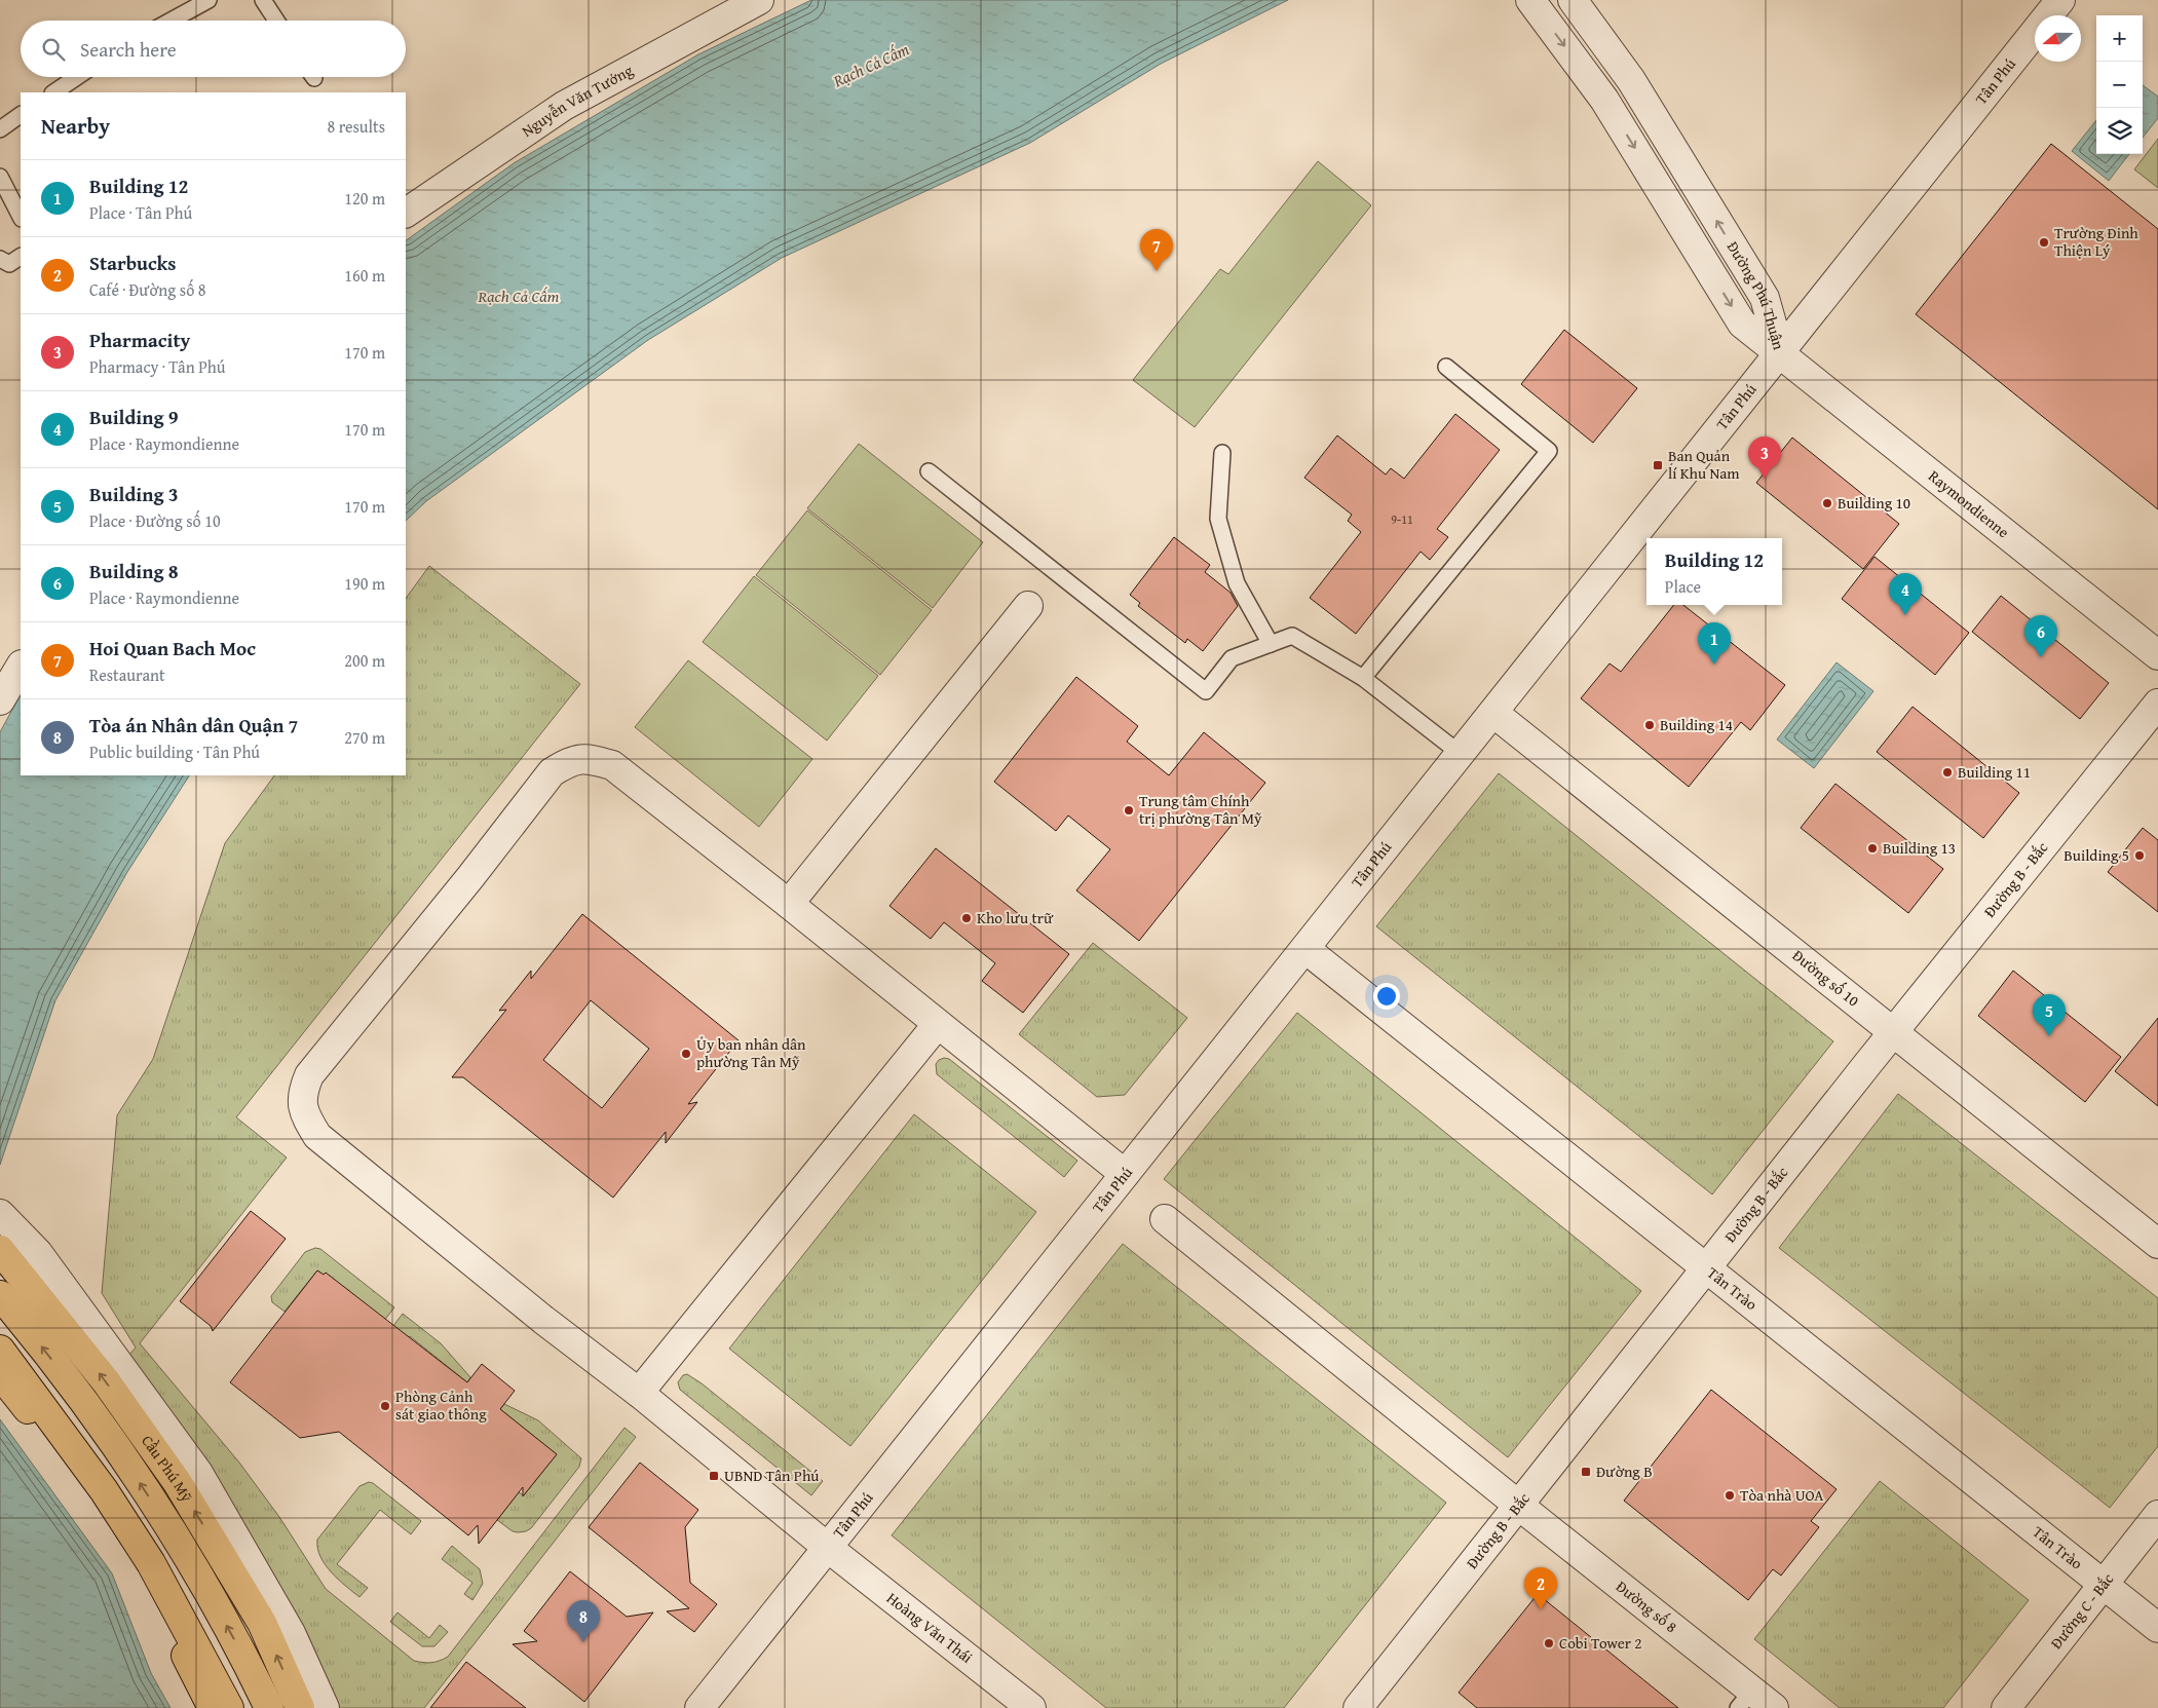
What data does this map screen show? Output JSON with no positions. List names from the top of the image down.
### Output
{
  "streets": {
    "main road": ["Cầu Phú Mỹ"],
    "street": [
      "Tân Phú",
      "Nguyễn Văn Tưởng",
      "Đường Phú Thuận",
      "Raymondienne",
      "Đường B - Bắc",
      "Đường số 10",
      "Tân Trào",
      "Đường số 8",
      "Đường C - Bắc",
      "Hoàng Văn Thái"
    ]
  },
  "crossings": [
    ["Tân Phú", "Đường Phú Thuận"],
    ["Tân Phú", "Raymondienne"],
    ["Tân Phú", "Đường số 10"],
    ["Tân Phú", "Tân Trào"],
    ["Tân Phú", "Hoàng Văn Thái"],
    ["Đường Phú Thuận", "Raymondienne"],
    ["Đường B - Bắc", "Đường số 10"],
    ["Đường B - Bắc", "Tân Trào"],
    ["Đường B - Bắc", "Đường số 8"],
    ["Tân Trào", "Đường C - Bắc"]
  ],
  "water": ["Rạch Cả Cấm"],
  "places": {
    "other": [
      "Trường Đinh Thiện Lý",
      "Building 10",
      "Building 14",
      "Building 11",
      "Trung tâm Chính trị phường Tân Mỹ",
      "Building 13",
      "Building 5",
      "Kho lưu trữ",
      "Ủy ban nhân dân phường Tân Mỹ",
      "Phòng Cảnh sát giao thông",
      "Tòa nhà UOA",
      "Cobi Tower 2"
    ],
    "transit": ["Ban Quản lí Khu Nam", "Đường B", "UBND Tân Phú"]
  },
  "house_numbers": ["9-11"],
  "north": "left",
  "page": {
    "map_buttons": ["+", "−"],
    "search": "Search here",
    "heading": ["Nearby", "8 results"],
    "list": [
      {
        "mark": "1",
        "name": "Building 12",
        "note": "Place · Tân Phú",
        "value": "120 m"
      },
      {
        "mark": "2",
        "name": "Starbucks",
        "note": "Café · Đường số 8",
        "value": "160 m"
      },
      {
        "mark": "3",
        "name": "Pharmacity",
        "note": "Pharmacy · Tân Phú",
        "value": "170 m"
      },
      {
        "mark": "4",
        "name": "Building 9",
        "note": "Place · Raymondienne",
        "value": "170 m"
      },
      {
        "mark": "5",
        "name": "Building 3",
        "note": "Place · Đường số 10",
        "value": "170 m"
      },
      {
        "mark": "6",
        "name": "Building 8",
        "note": "Place · Raymondienne",
        "value": "190 m"
      },
      {
        "mark": "7",
        "name": "Hoi Quan Bach Moc",
        "note": "Restaurant",
        "value": "200 m"
      },
      {
        "mark": "8",
        "name": "Tòa án Nhân dân Quận 7",
        "note": "Public building · Tân Phú",
        "value": "270 m"
      }
    ],
    "pins": [
      "7",
      "3",
      "4",
      "6",
      "1",
      "5",
      "2",
      "8"
    ],
    "popup": ["Building 12", "Place"]
  }
}
